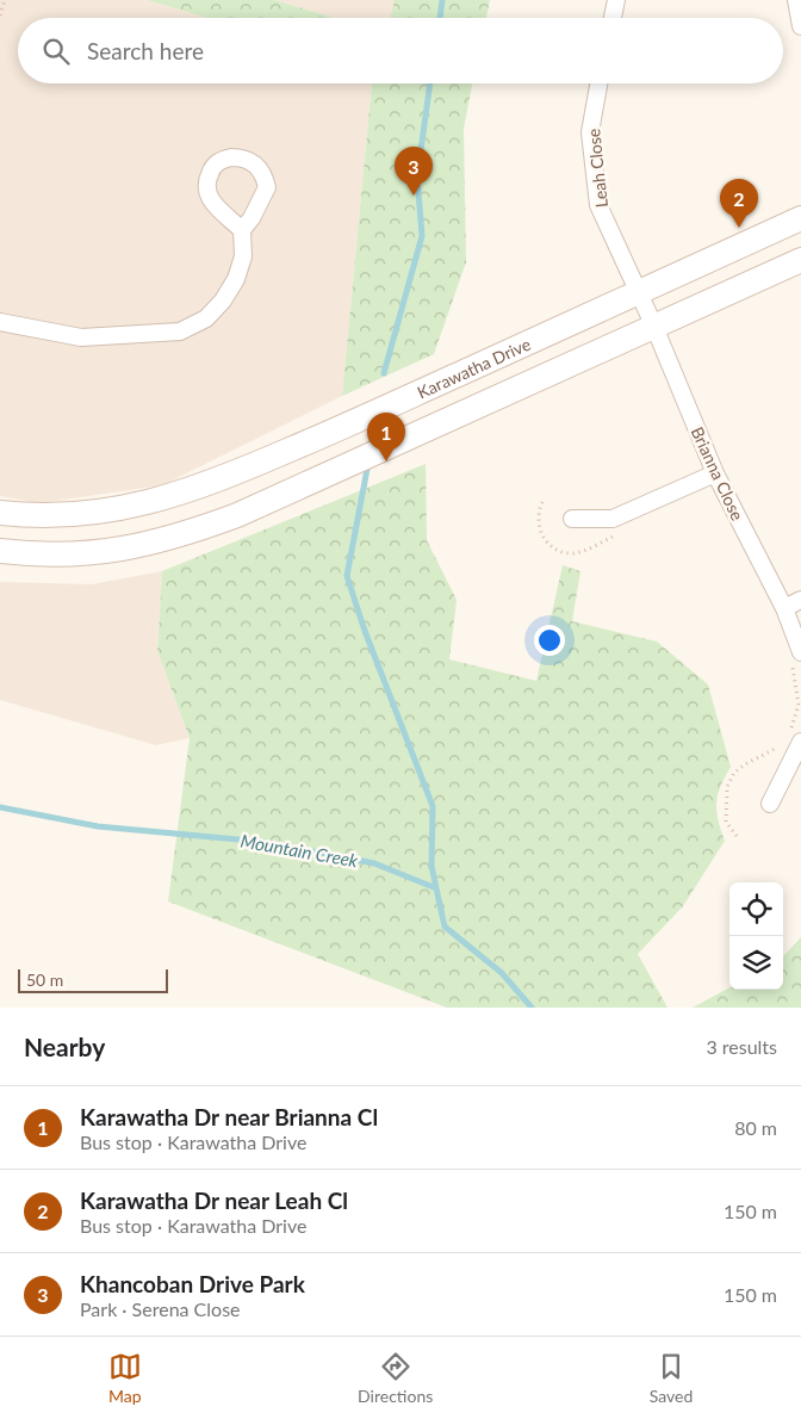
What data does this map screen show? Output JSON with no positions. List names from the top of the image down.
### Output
{
  "streets": {
    "main road": ["Karawatha Drive"],
    "street": ["Leah Close", "Brianna Close"]
  },
  "crossings": [
    ["Leah Close", "Karawatha Drive"],
    ["Leah Close", "Brianna Close"],
    ["Karawatha Drive", "Brianna Close"]
  ],
  "water": ["Mountain Creek"],
  "scale_bar": "50 m",
  "page": {
    "search": "Search here",
    "pins": ["3", "2", "1"],
    "scale": "50 m",
    "heading": ["Nearby", "3 results"],
    "list": [
      {
        "mark": "1",
        "name": "Karawatha Dr near Brianna Cl",
        "note": "Bus stop · Karawatha Drive",
        "value": "80 m"
      },
      {
        "mark": "2",
        "name": "Karawatha Dr near Leah Cl",
        "note": "Bus stop · Karawatha Drive",
        "value": "150 m"
      },
      {
        "mark": "3",
        "name": "Khancoban Drive Park",
        "note": "Park · Serena Close",
        "value": "150 m"
      }
    ],
    "nav": ["Map", "Directions", "Saved"]
  }
}
